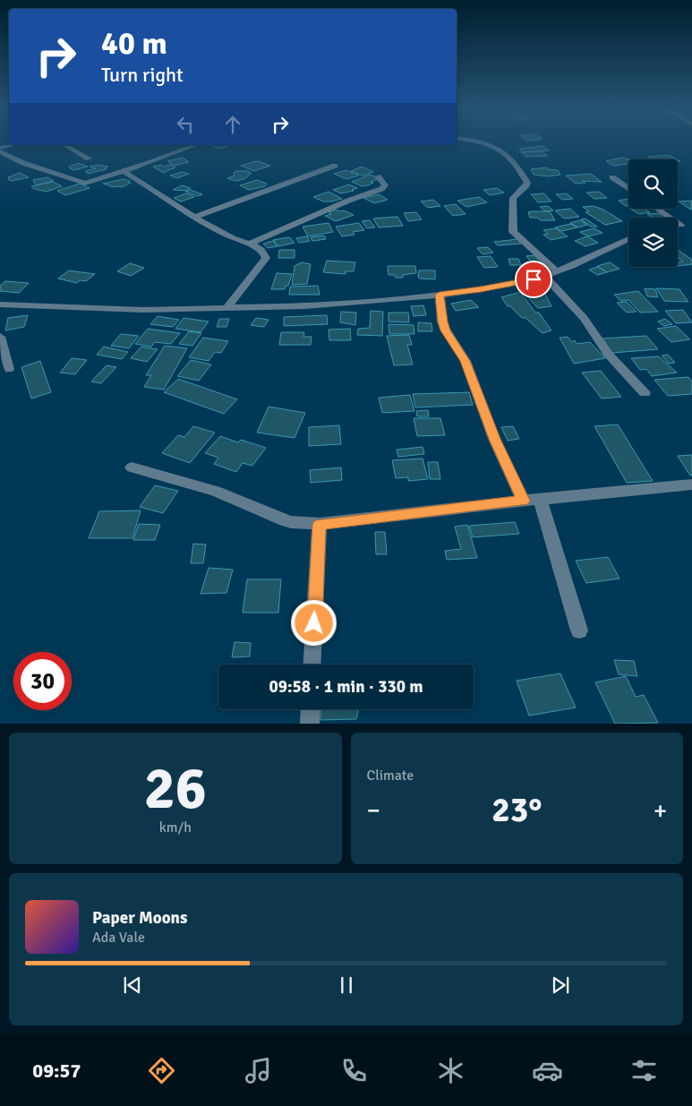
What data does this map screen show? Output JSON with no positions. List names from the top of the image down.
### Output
{
  "page": {
    "turn": ["40 m", "Turn right"],
    "limit": "30",
    "trip": "09:58 · 1 min · 330 m",
    "tile": [
      ["26", "km/h"],
      "Climate"
    ],
    "heat": ["−", "23°", "+"],
    "song": ["Paper Moons", "Ada Vale"],
    "tabs": "09:57"
  }
}
